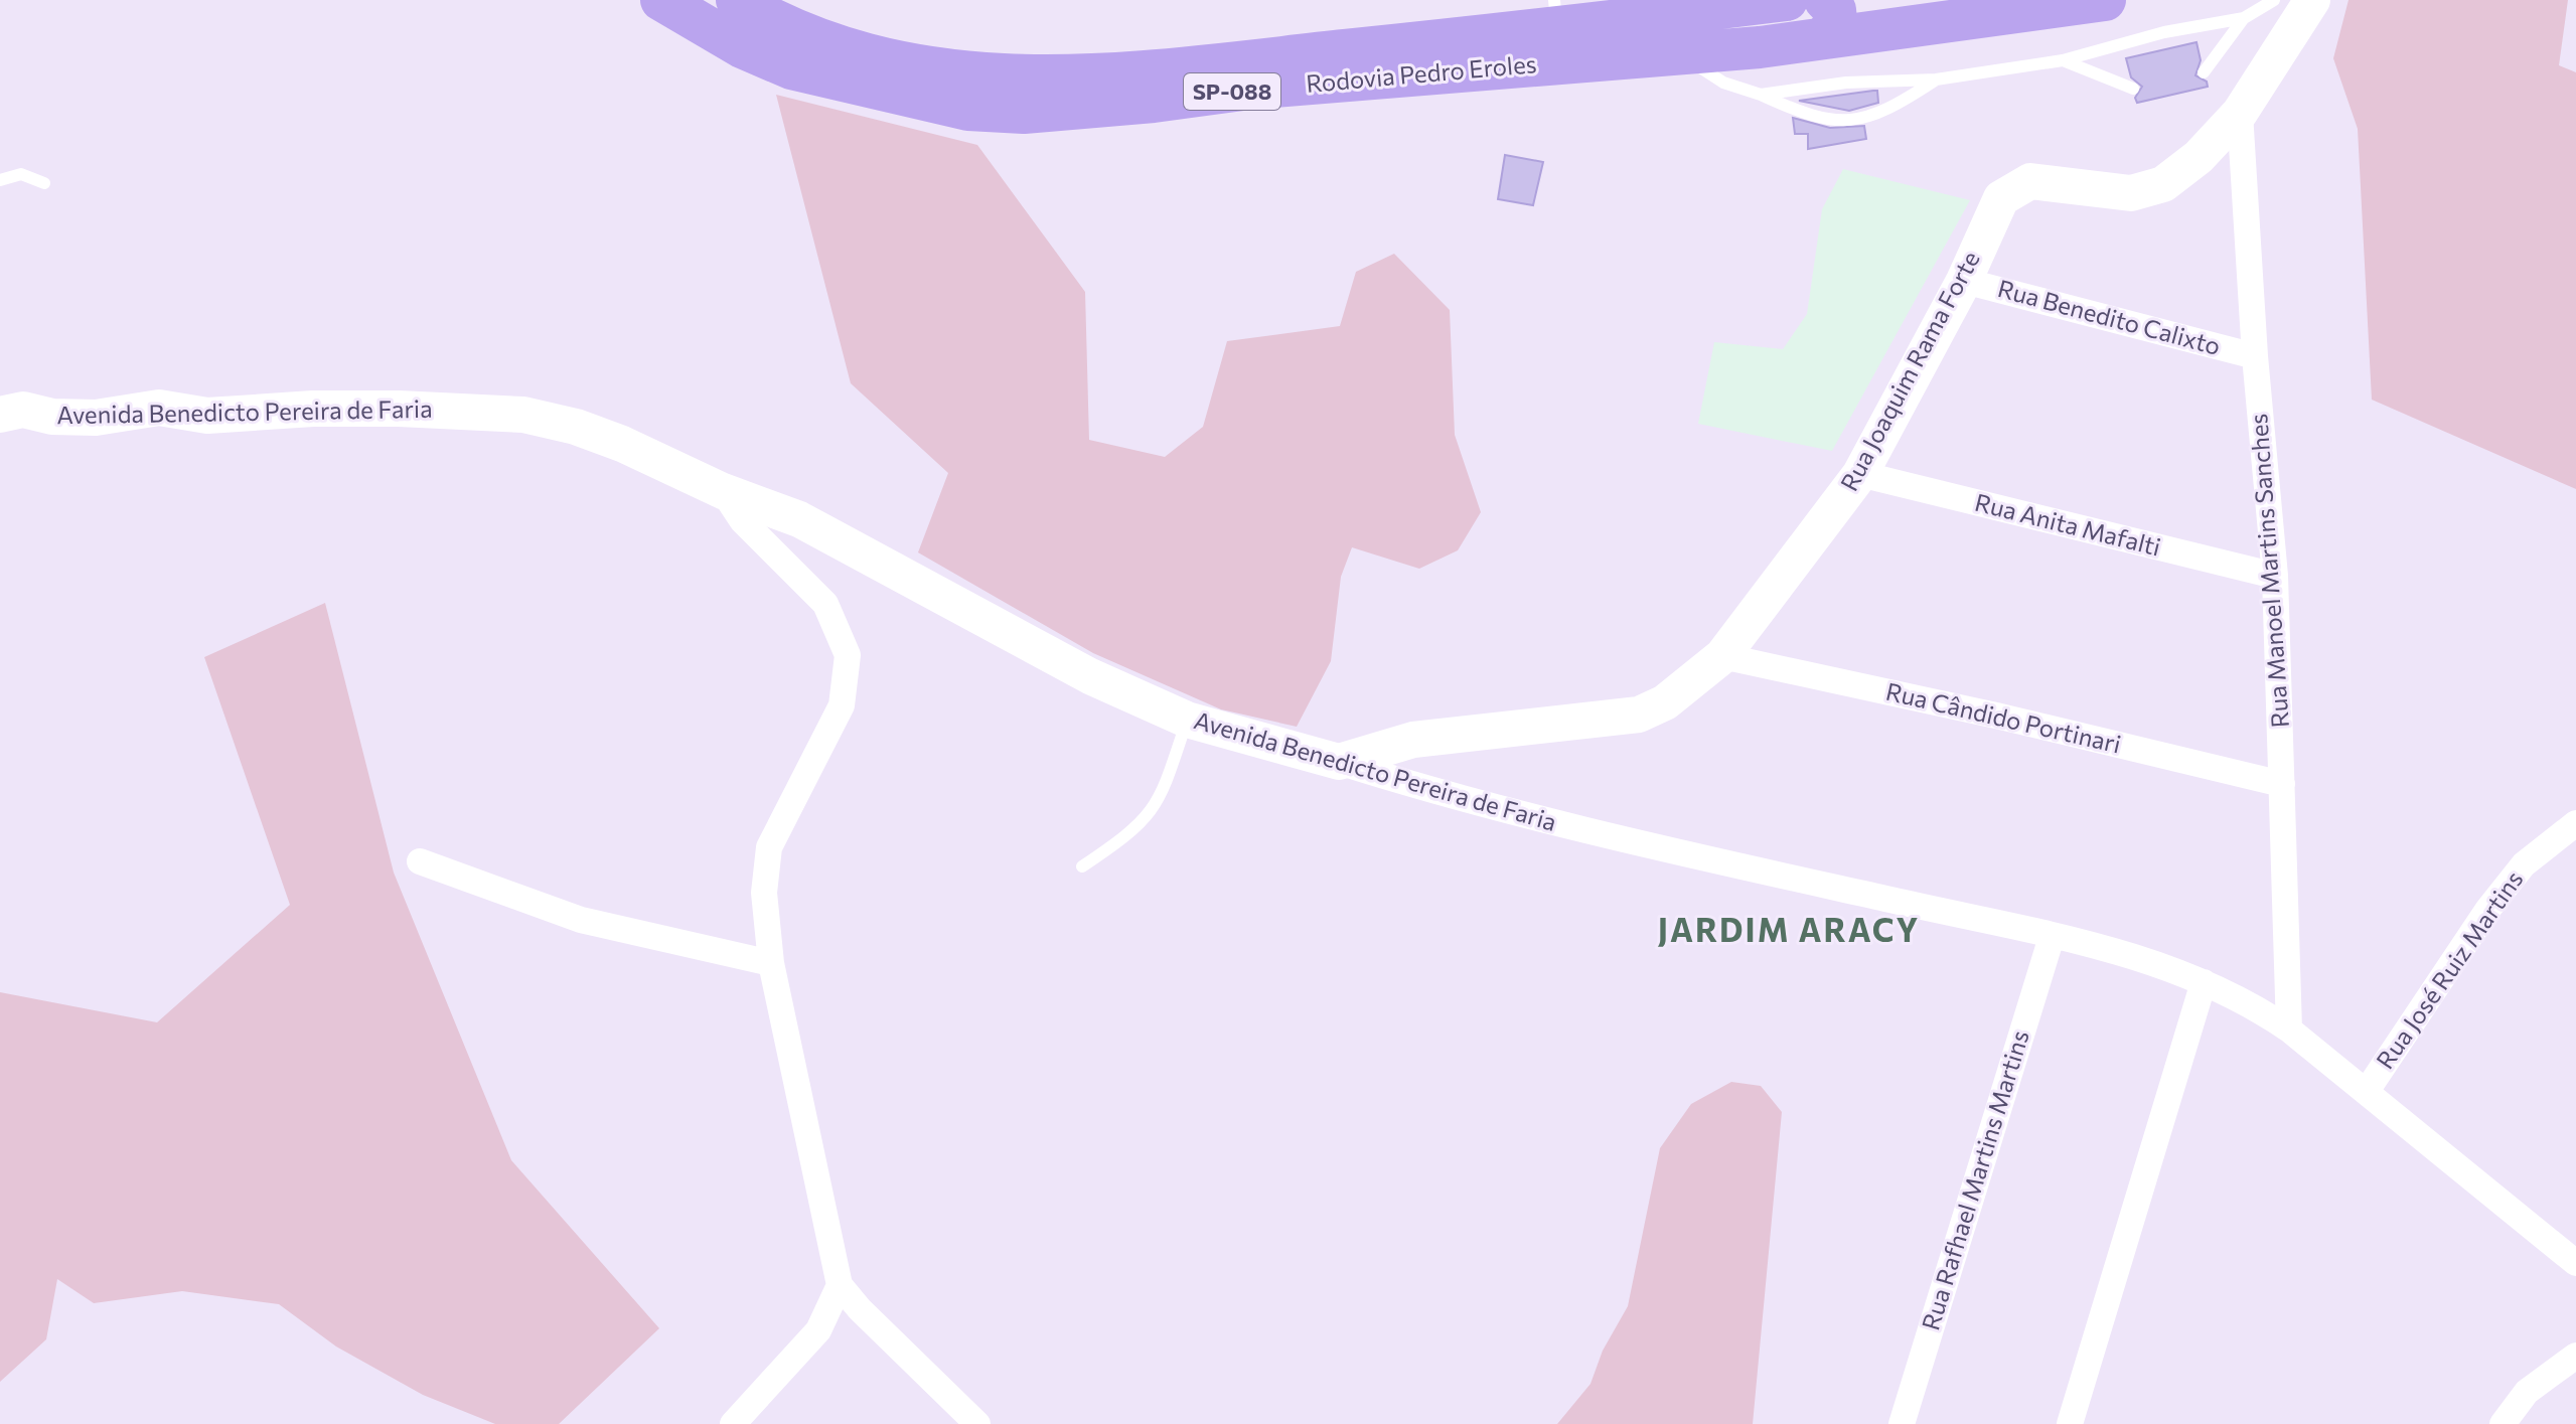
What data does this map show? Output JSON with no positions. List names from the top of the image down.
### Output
{
  "streets": {
    "highway": ["Rodovia Pedro Eroles", "SP-088"],
    "main road": ["Rua Joaquim Rama Forte", "Avenida Benedicto Pereira de Faria"],
    "street": [
      "Rua Benedito Calixto",
      "Rua Anita Mafalti",
      "Rua Manoel Martins Sanches",
      "Rua Cândido Portinari",
      "Rua José Ruiz Martins",
      "Rua Rafhael Martins Martins"
    ]
  },
  "crossings": [
    ["Rua Benedito Calixto", "Rua Joaquim Rama Forte"],
    ["Rua Benedito Calixto", "Rua Manoel Martins Sanches"],
    ["Rua Joaquim Rama Forte", "Avenida Benedicto Pereira de Faria"],
    ["Rua Joaquim Rama Forte", "Rua Anita Mafalti"],
    ["Rua Joaquim Rama Forte", "Rua Manoel Martins Sanches"],
    ["Rua Joaquim Rama Forte", "Rua Cândido Portinari"],
    ["Avenida Benedicto Pereira de Faria", "Rua Manoel Martins Sanches"],
    ["Avenida Benedicto Pereira de Faria", "Rua José Ruiz Martins"],
    ["Avenida Benedicto Pereira de Faria", "Rua Rafhael Martins Martins"],
    ["Rua Anita Mafalti", "Rua Manoel Martins Sanches"],
    ["Rua Manoel Martins Sanches", "Rua Cândido Portinari"]
  ],
  "districts": ["JARDIM ARACY"]
}
